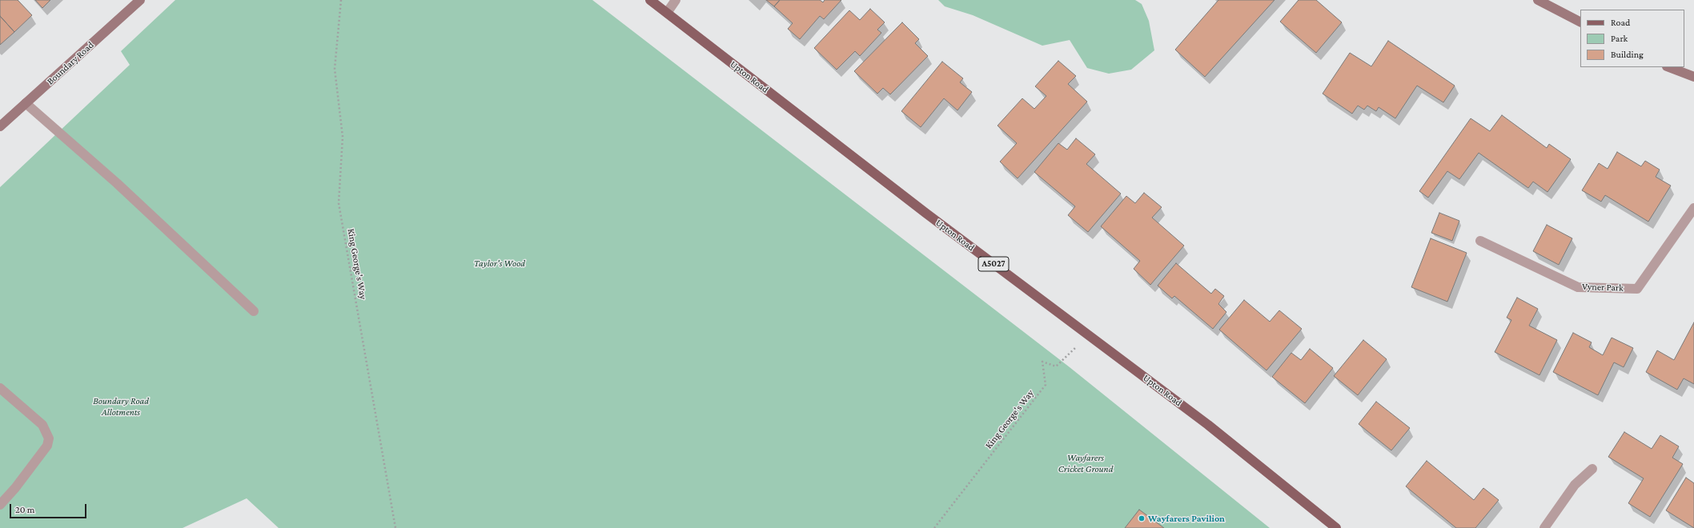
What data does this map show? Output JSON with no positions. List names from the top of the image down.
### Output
{
  "streets": {
    "main road": ["Boundary Road", "Upton Road", "A5027"],
    "street": ["Vyner Park"],
    "path": ["King George's Way"]
  },
  "crossings": [
    ["Upton Road", "King George's Way"]
  ],
  "parks": ["Taylor's Wood", "Boundary Road Allotments", "Wayfarers Cricket Ground"],
  "places": ["Wayfarers Pavilion"],
  "legend": ["Road", "Park", "Building"],
  "scale_bar": "20 m"
}
